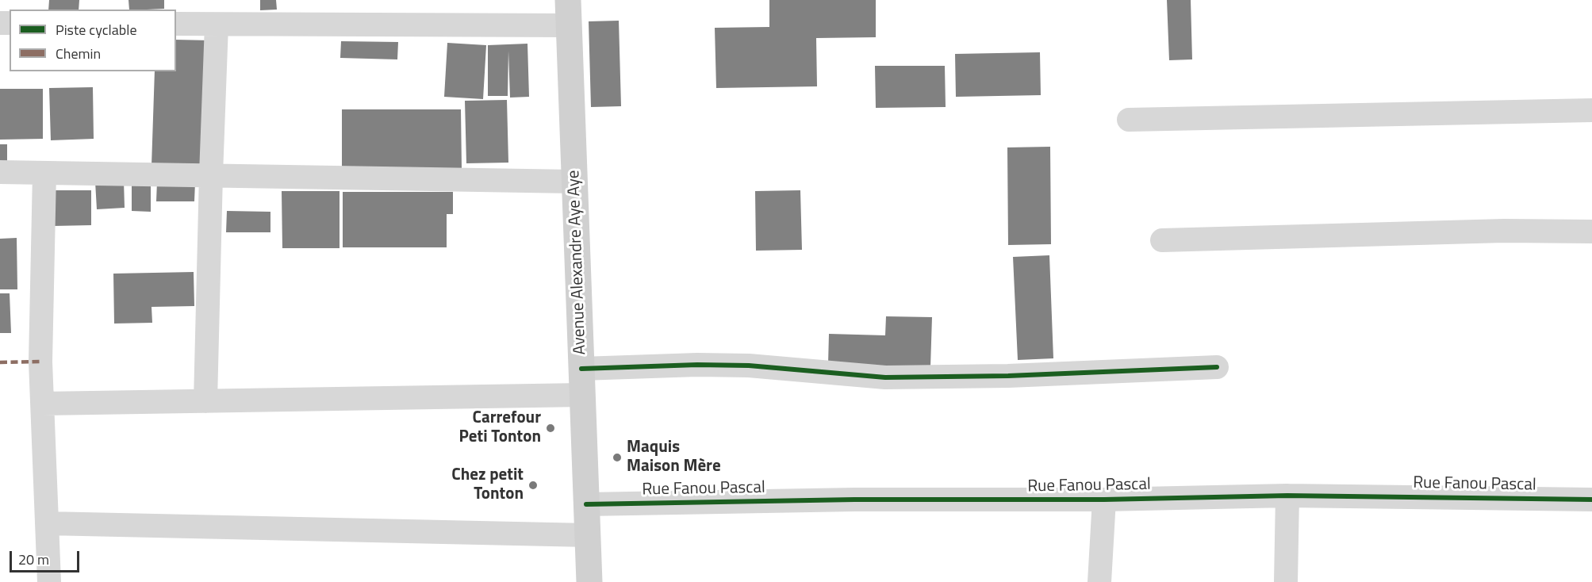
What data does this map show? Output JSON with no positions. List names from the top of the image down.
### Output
{
  "streets": {
    "street": ["Avenue Alexandre Aye Aye", "Rue Fanou Pascal"]
  },
  "crossings": [
    ["Avenue Alexandre Aye Aye", "Rue Fanou Pascal"]
  ],
  "places": ["Carrefour Peti Tonton", "Maquis Maison Mère", "Chez petit Tonton"],
  "legend": ["Piste cyclable", "Chemin"],
  "scale_bar": "20 m"
}
